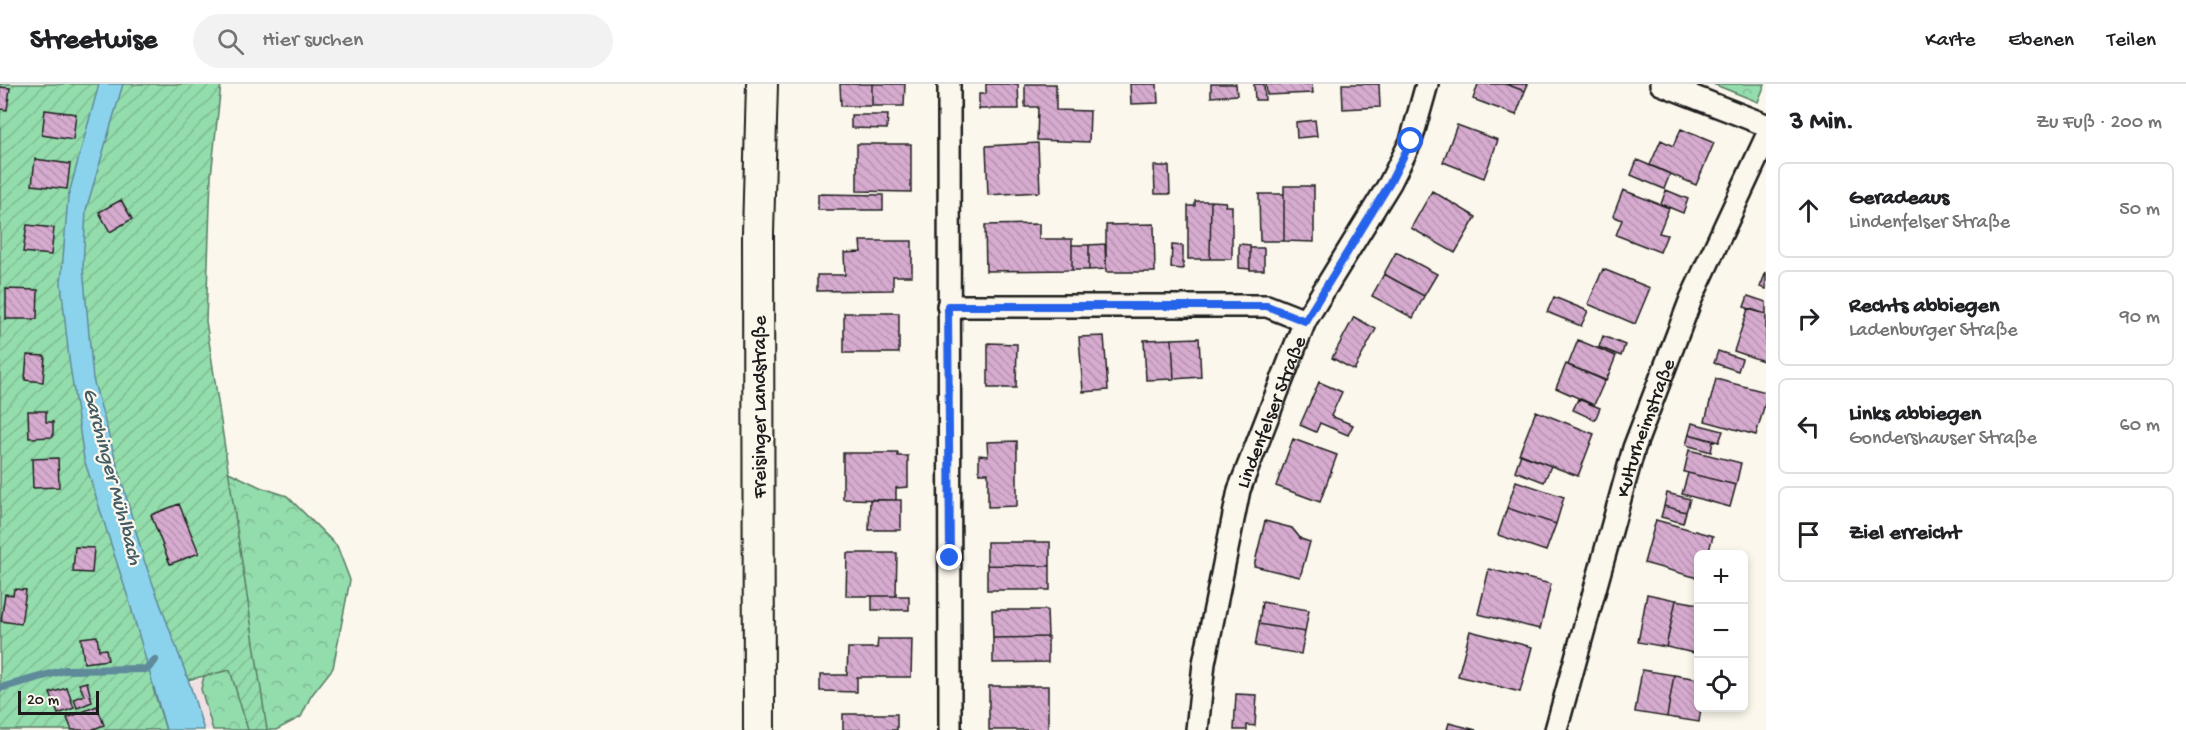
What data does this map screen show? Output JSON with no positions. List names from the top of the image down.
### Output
{
  "streets": {
    "main road": ["Freisinger Landstraße"],
    "street": ["Lindenfelser Straße", "Kulturheimstraße"]
  },
  "water": ["Garchinger Mühlbach"],
  "scale_bar": "20 m",
  "page": {
    "header": "Streetwise",
    "search": "Hier suchen",
    "nav": ["Karte", "Ebenen", "Teilen"],
    "heading": ["3 Min.", "Zu Fuß · 200 m"],
    "list": [
      ["Geradeaus", "Lindenfelser Straße", "50 m"],
      ["Rechts abbiegen", "Ladenburger Straße", "90 m"],
      ["Links abbiegen", "Gondershauser Straße", "60 m"],
      "Ziel erreicht"
    ],
    "map_buttons": ["+", "−"],
    "scale": "20 m"
  }
}
